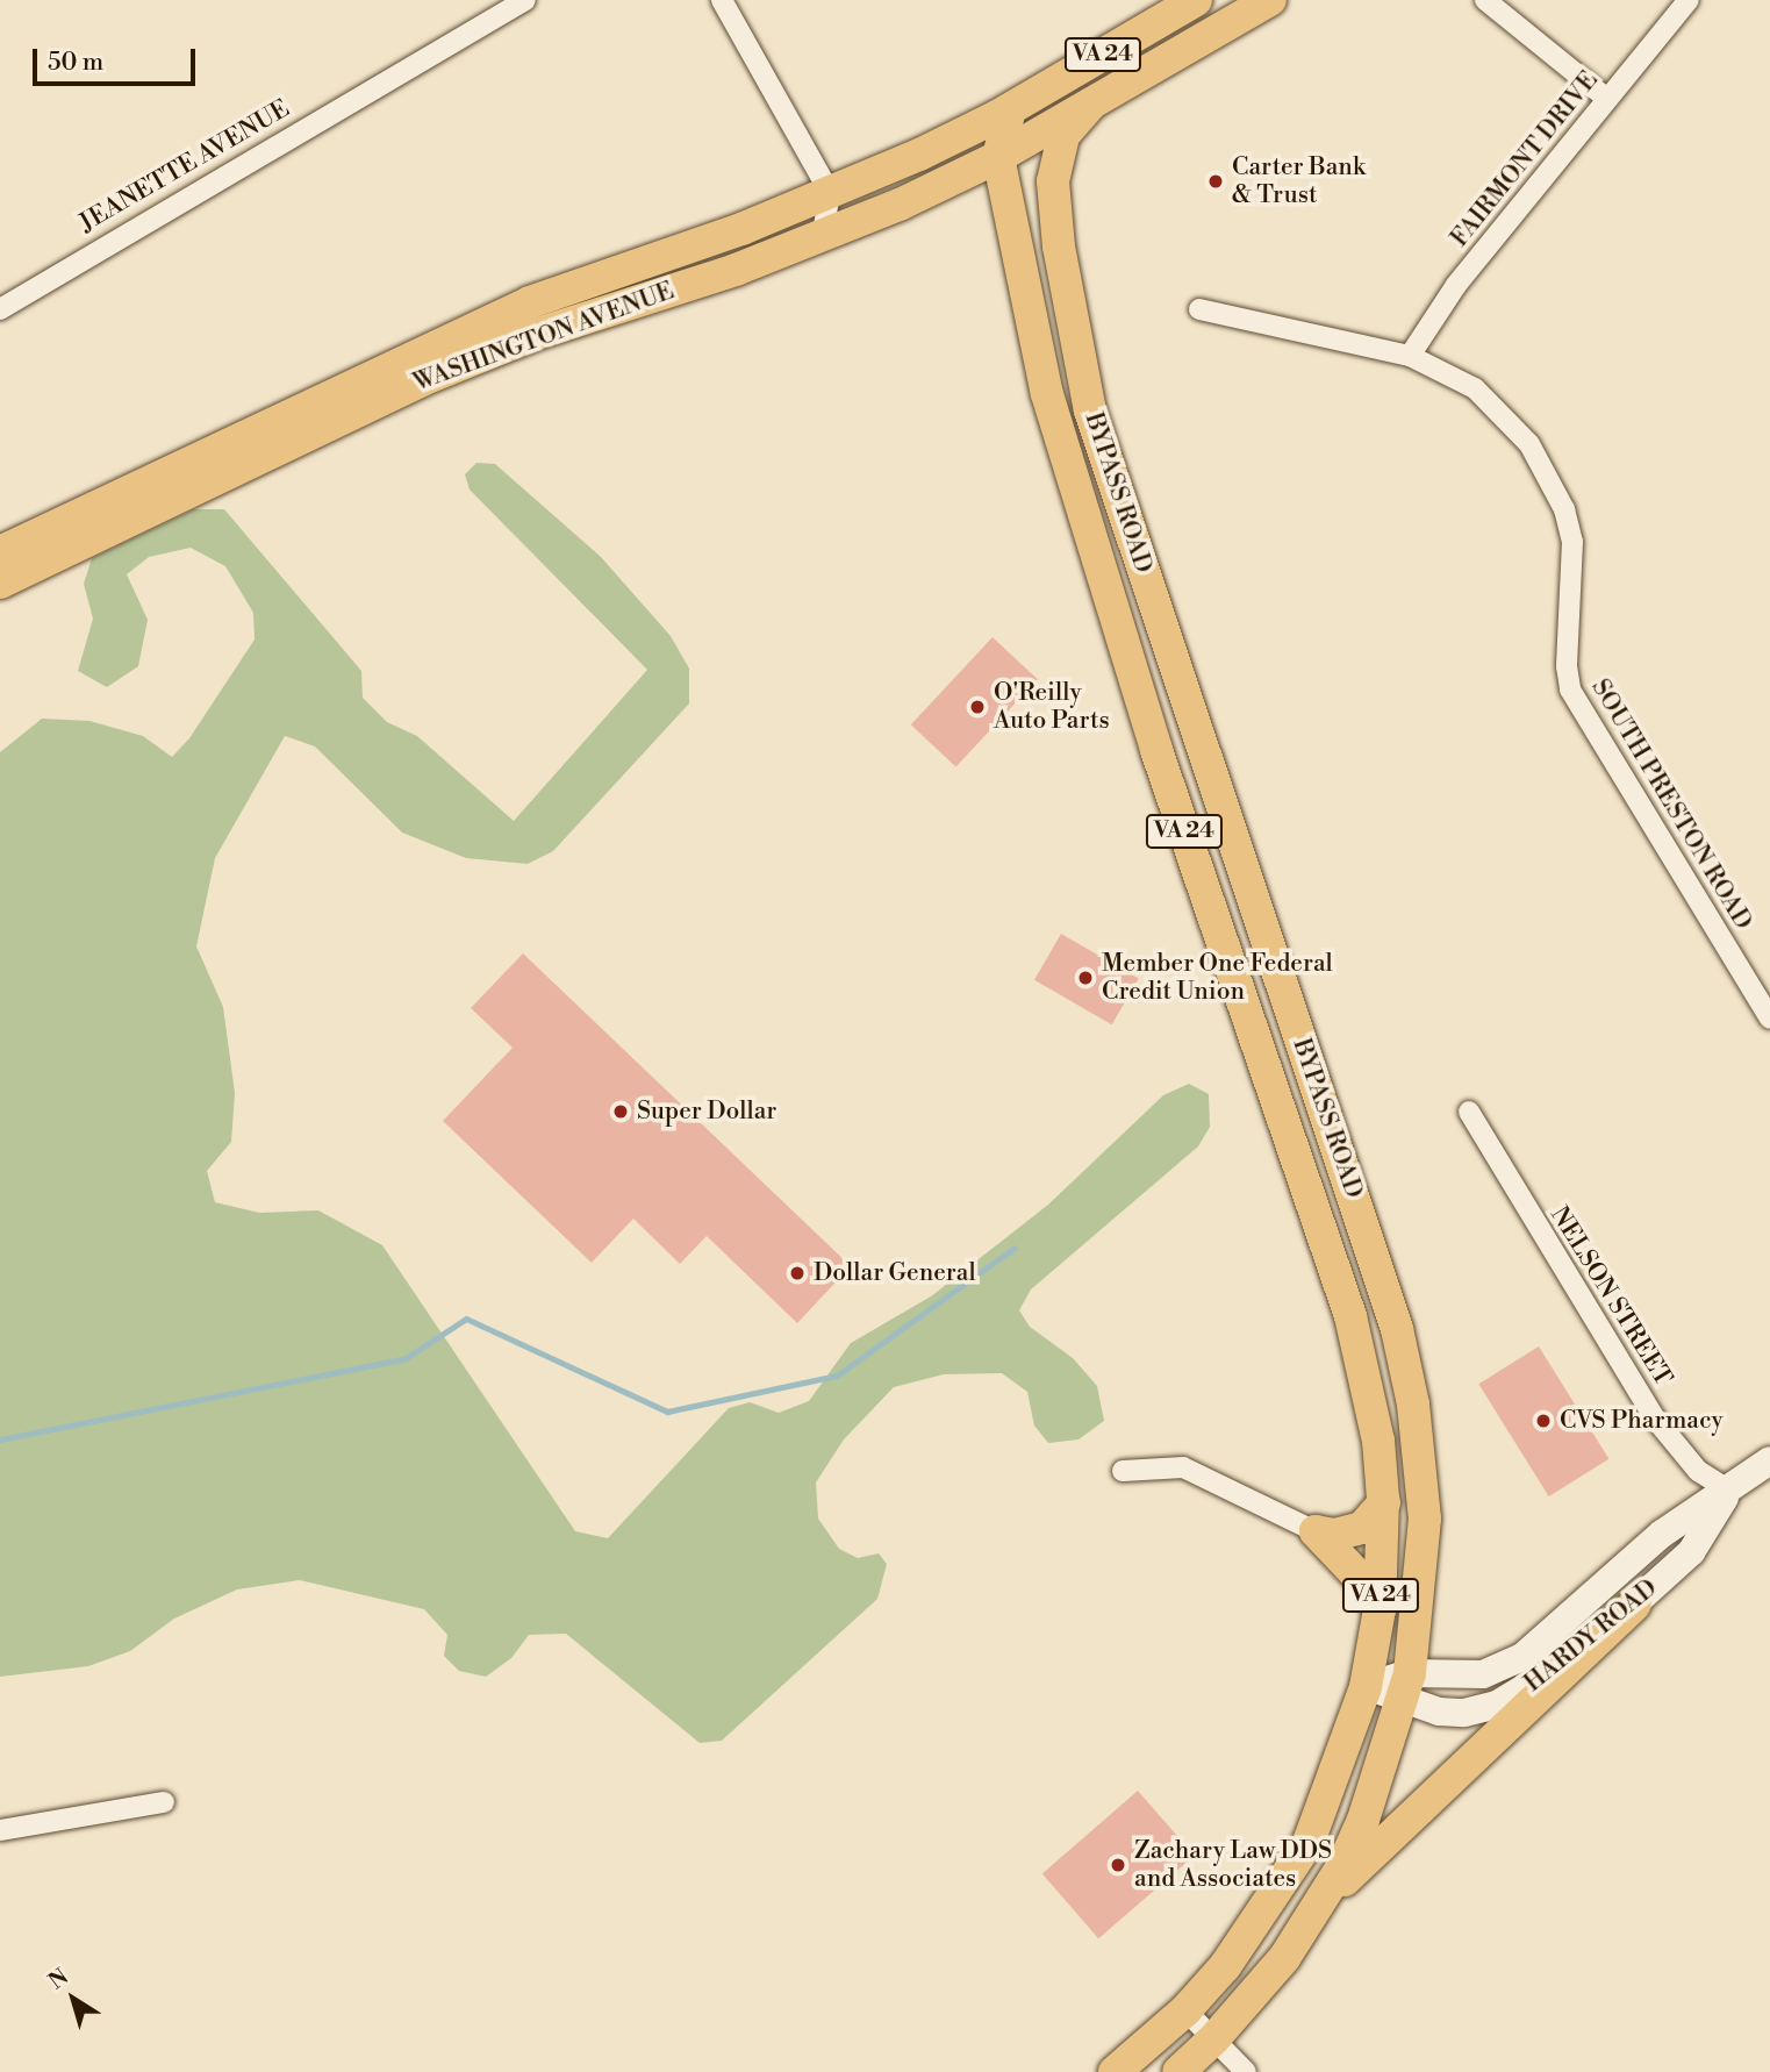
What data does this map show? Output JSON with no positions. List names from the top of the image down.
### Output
{
  "streets": {
    "main road": [
      "VA 24",
      "WASHINGTON AVENUE",
      "BYPASS ROAD",
      "HARDY ROAD"
    ],
    "street": [
      "FAIRMONT DRIVE",
      "JEANETTE AVENUE",
      "SOUTH PRESTON ROAD",
      "NELSON STREET"
    ]
  },
  "crossings": [
    ["VA 24", "WASHINGTON AVENUE"],
    ["VA 24", "BYPASS ROAD"],
    ["VA 24", "HARDY ROAD"],
    ["FAIRMONT DRIVE", "SOUTH PRESTON ROAD"],
    ["WASHINGTON AVENUE", "BYPASS ROAD"],
    ["BYPASS ROAD", "HARDY ROAD"],
    ["NELSON STREET", "HARDY ROAD"]
  ],
  "places": [
    "Carter Bank & Trust",
    "O'Reilly Auto Parts",
    "Member One Federal Credit Union",
    "Super Dollar",
    "Dollar General",
    "CVS Pharmacy",
    "Zachary Law DDS and Associates"
  ],
  "scale_bar": "50 m",
  "north": "top left"
}
